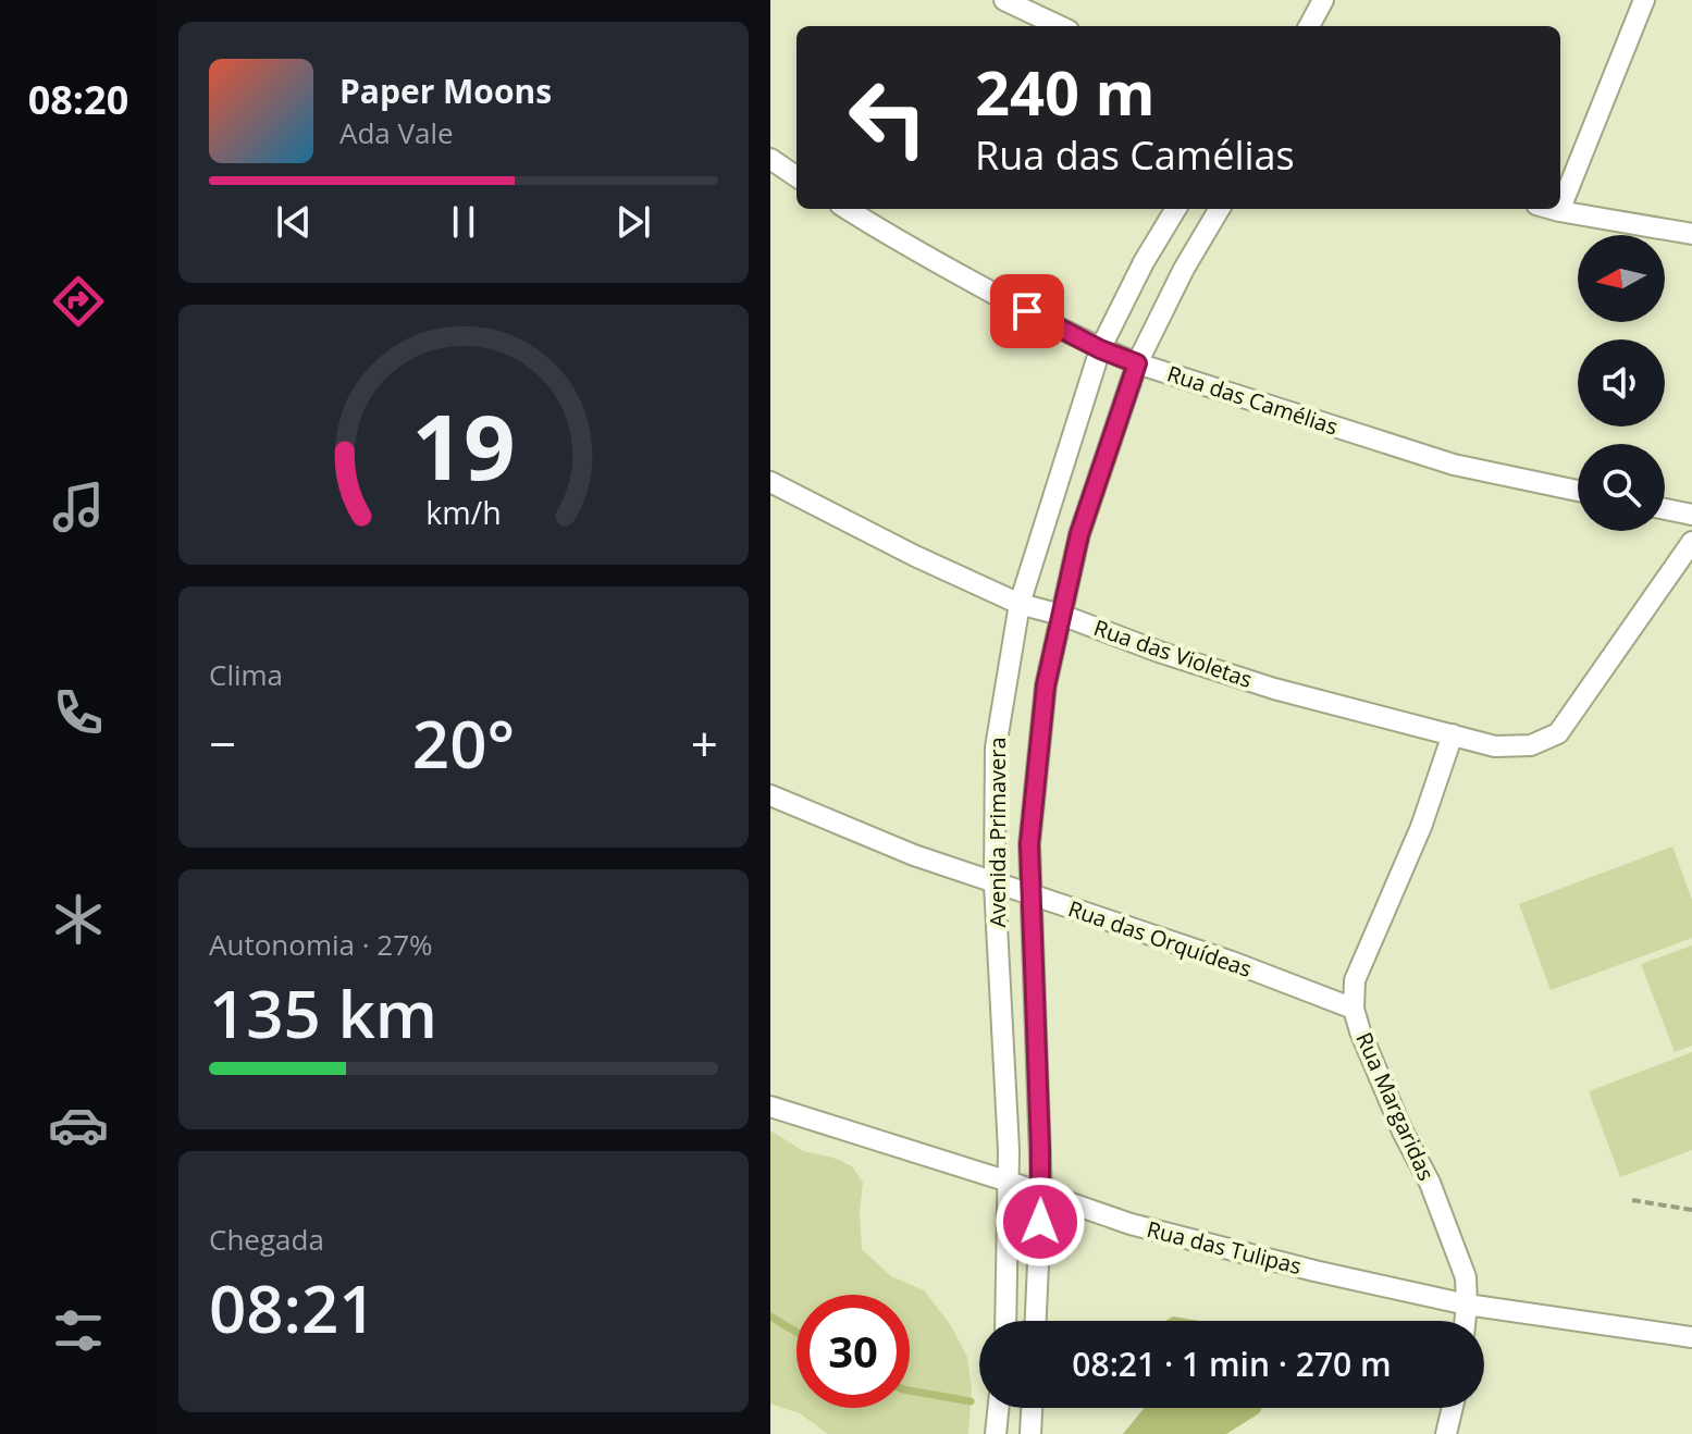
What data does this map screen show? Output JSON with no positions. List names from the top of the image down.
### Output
{
  "streets": {
    "street": [
      "Rua das Camélias",
      "Rua das Violetas",
      "Avenida Primavera",
      "Rua das Orquídeas",
      "Rua Margaridas",
      "Rua das Tulipas"
    ]
  },
  "crossings": [
    ["Rua das Camélias", "Avenida Primavera"],
    ["Rua das Violetas", "Avenida Primavera"],
    ["Rua das Violetas", "Rua Margaridas"],
    ["Avenida Primavera", "Rua das Orquídeas"],
    ["Avenida Primavera", "Rua das Tulipas"],
    ["Rua das Orquídeas", "Rua Margaridas"],
    ["Rua Margaridas", "Rua das Tulipas"]
  ],
  "north": "left",
  "page": {
    "tabs": "08:20",
    "turn": ["240 m", "Rua das Camélias"],
    "song": ["Paper Moons", "Ada Vale"],
    "tile": [
      "Clima",
      ["Autonomia · 27%", "135 km"],
      ["Chegada", "08:21"]
    ],
    "heat": ["−", "20°", "+"],
    "limit": "30",
    "trip": "08:21 · 1 min · 270 m",
    "gauge": ["19", "km/h"]
  }
}
